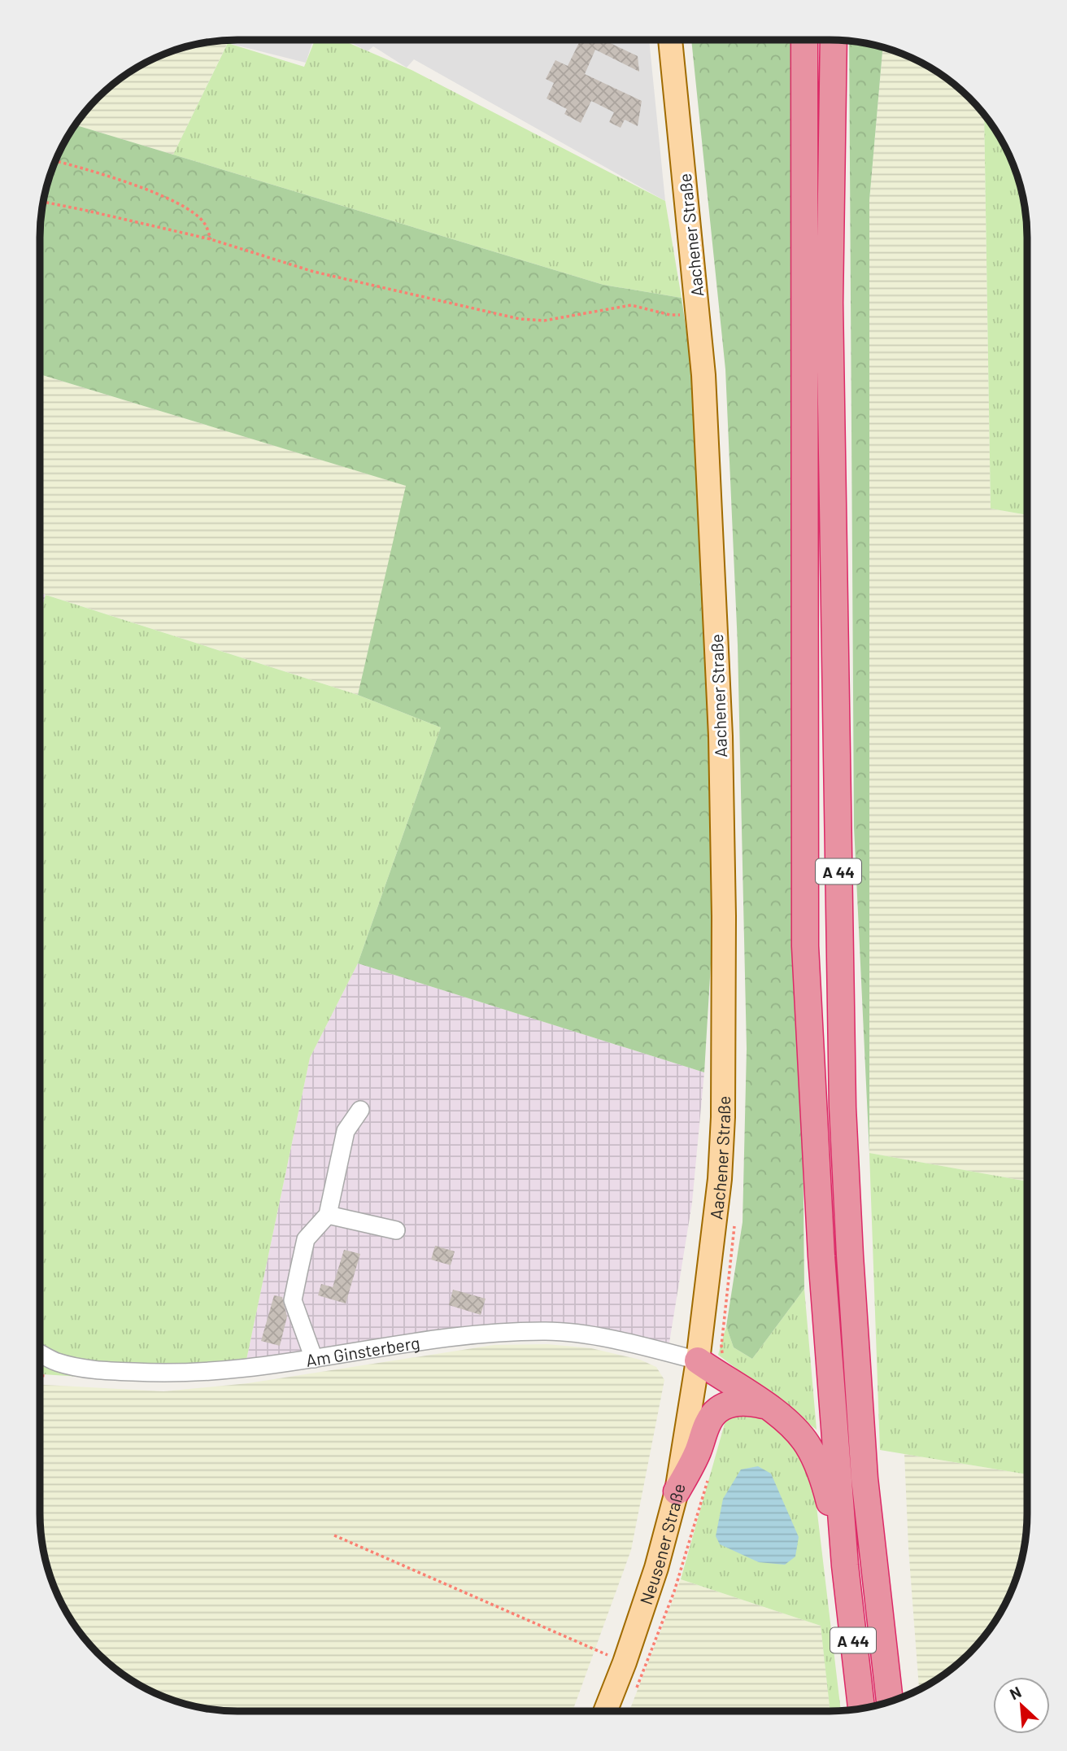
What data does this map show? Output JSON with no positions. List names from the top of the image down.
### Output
{
  "streets": {
    "highway": ["A 44"],
    "main road": ["Aachener Straße", "Neusener Straße"],
    "lane": ["Am Ginsterberg"]
  },
  "crossings": [
    ["Aachener Straße", "Am Ginsterberg"],
    ["Aachener Straße", "Neusener Straße"],
    ["Am Ginsterberg", "Neusener Straße"]
  ],
  "north": "top left"
}
